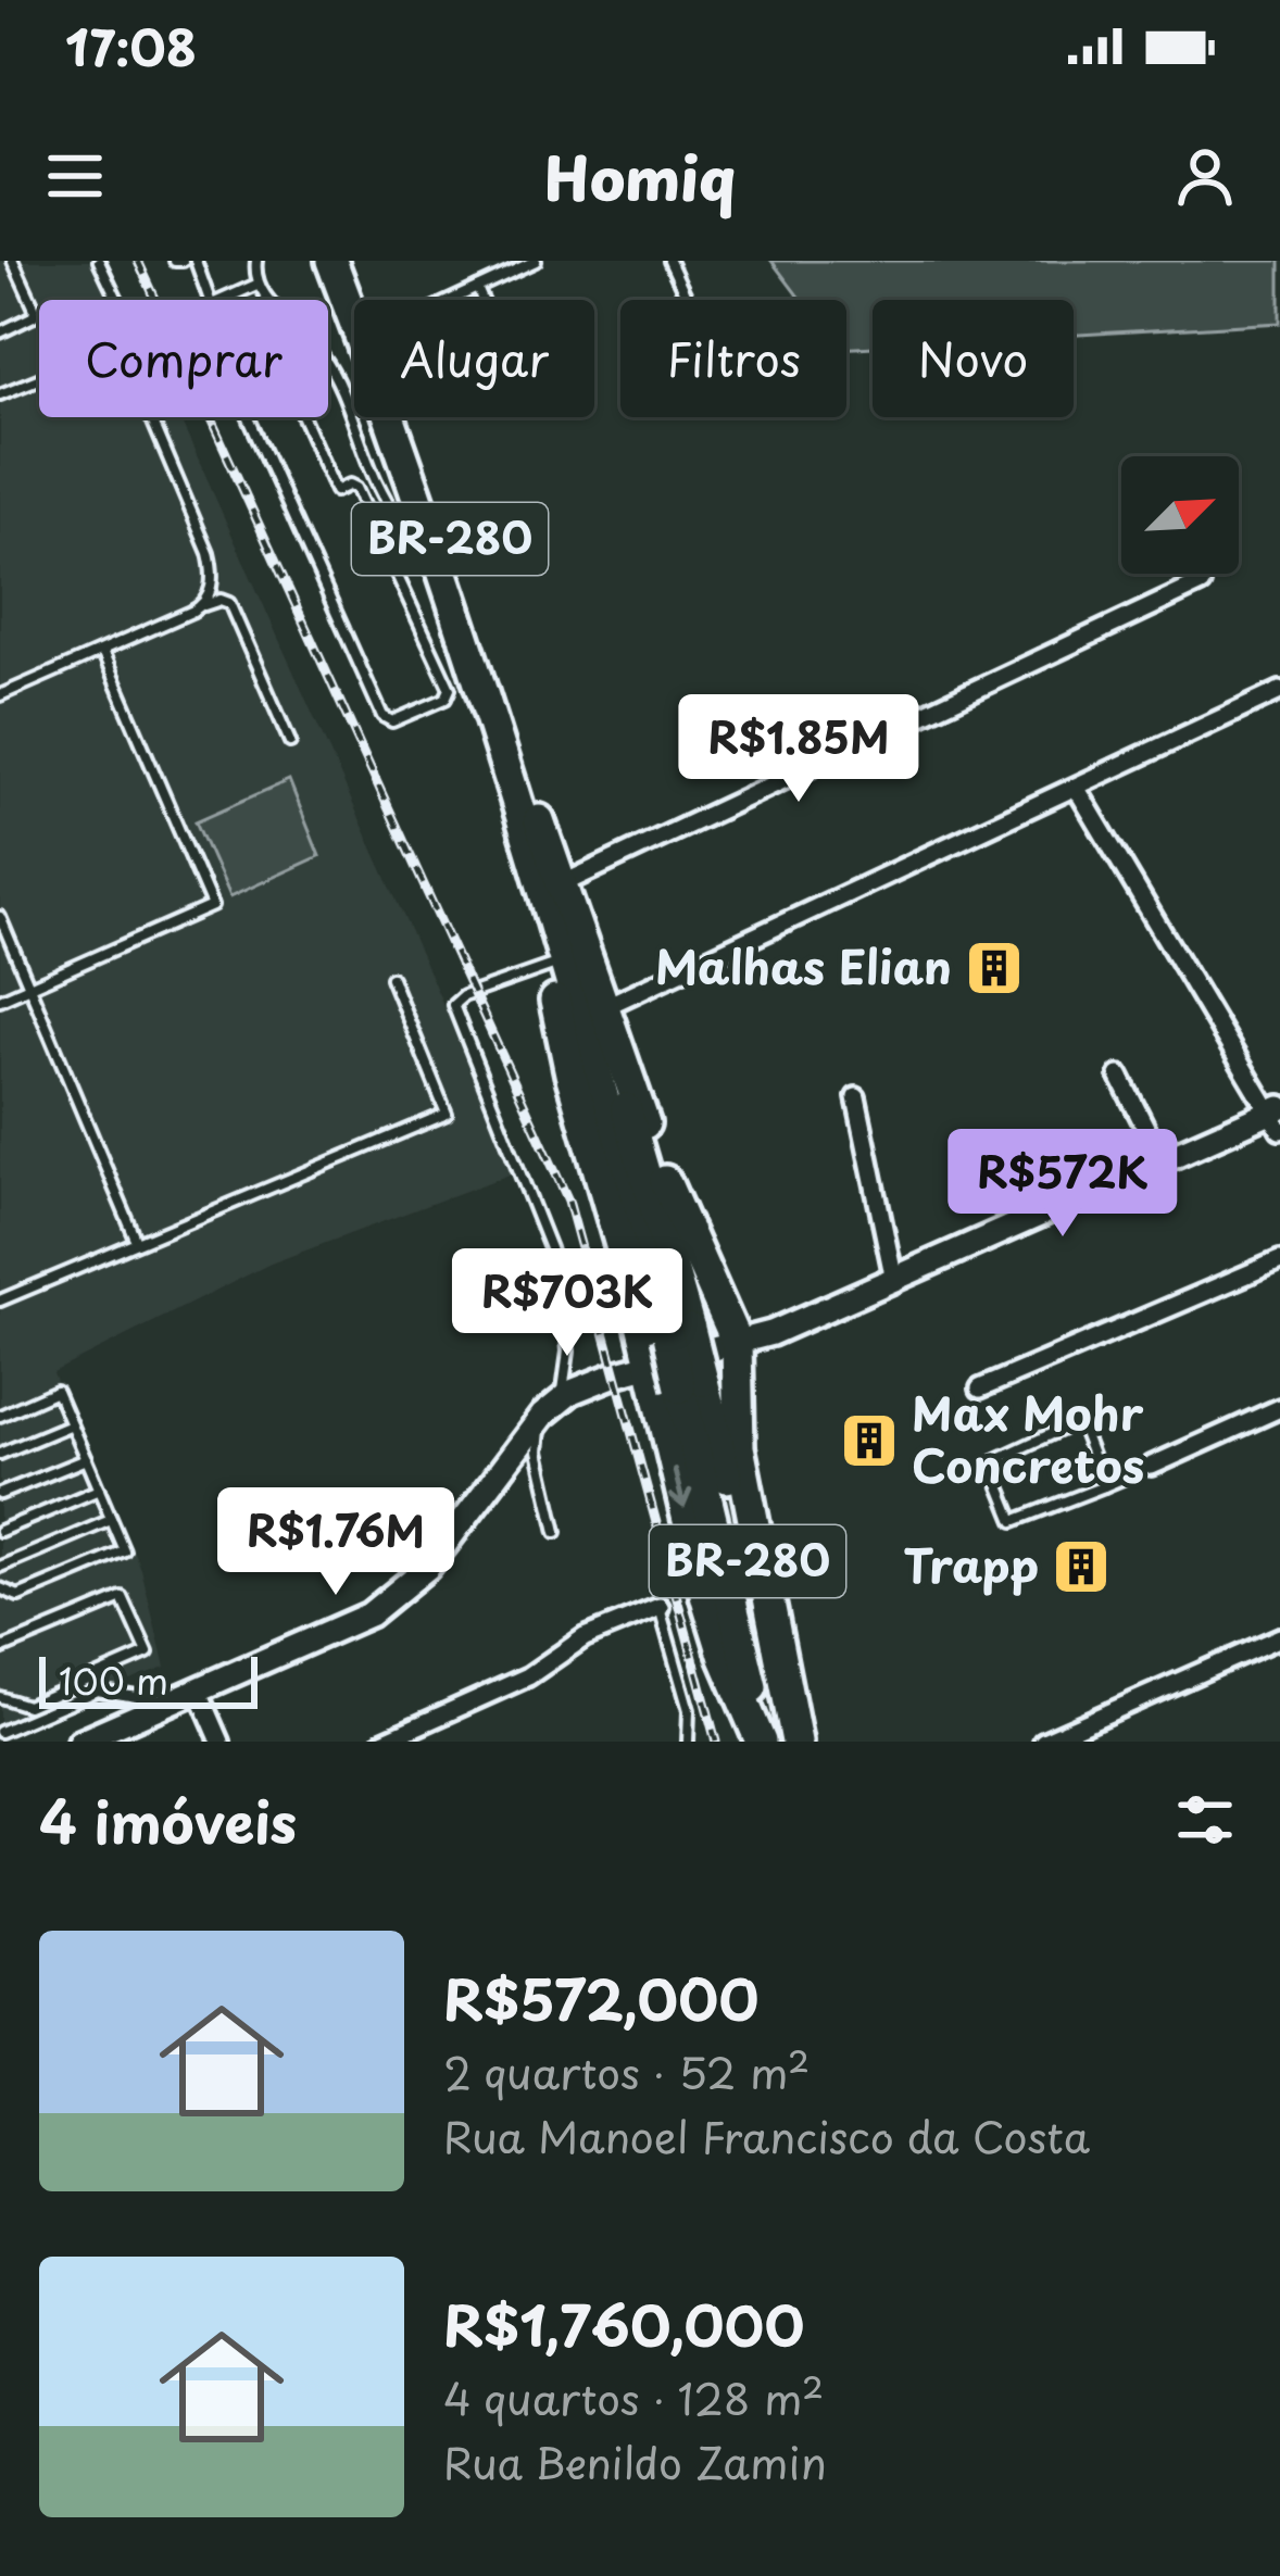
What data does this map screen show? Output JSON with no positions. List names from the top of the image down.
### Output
{
  "streets": {
    "highway": ["BR-280"]
  },
  "places": {
    "building": ["Malhas Elian", "Max Mohr Concretos", "Trapp"]
  },
  "scale_bar": "100 m",
  "north": "top right",
  "page": {
    "status": "17:08",
    "header": "Homiq",
    "chip": [
      "Comprar",
      "Alugar",
      "Filtros",
      "Novo"
    ],
    "price": [
      "R$1.85M",
      "R$572K",
      "R$703K",
      "R$1.76M"
    ],
    "scale": "100 m",
    "heading": "4 imóveis",
    "list": [
      {
        "name": "R$572,000",
        "note": "2 quartos · 52 m² · Rua Manoel Francisco da Costa"
      },
      {
        "name": "R$1,760,000",
        "note": "4 quartos · 128 m² · Rua Benildo Zamin"
      }
    ]
  }
}
